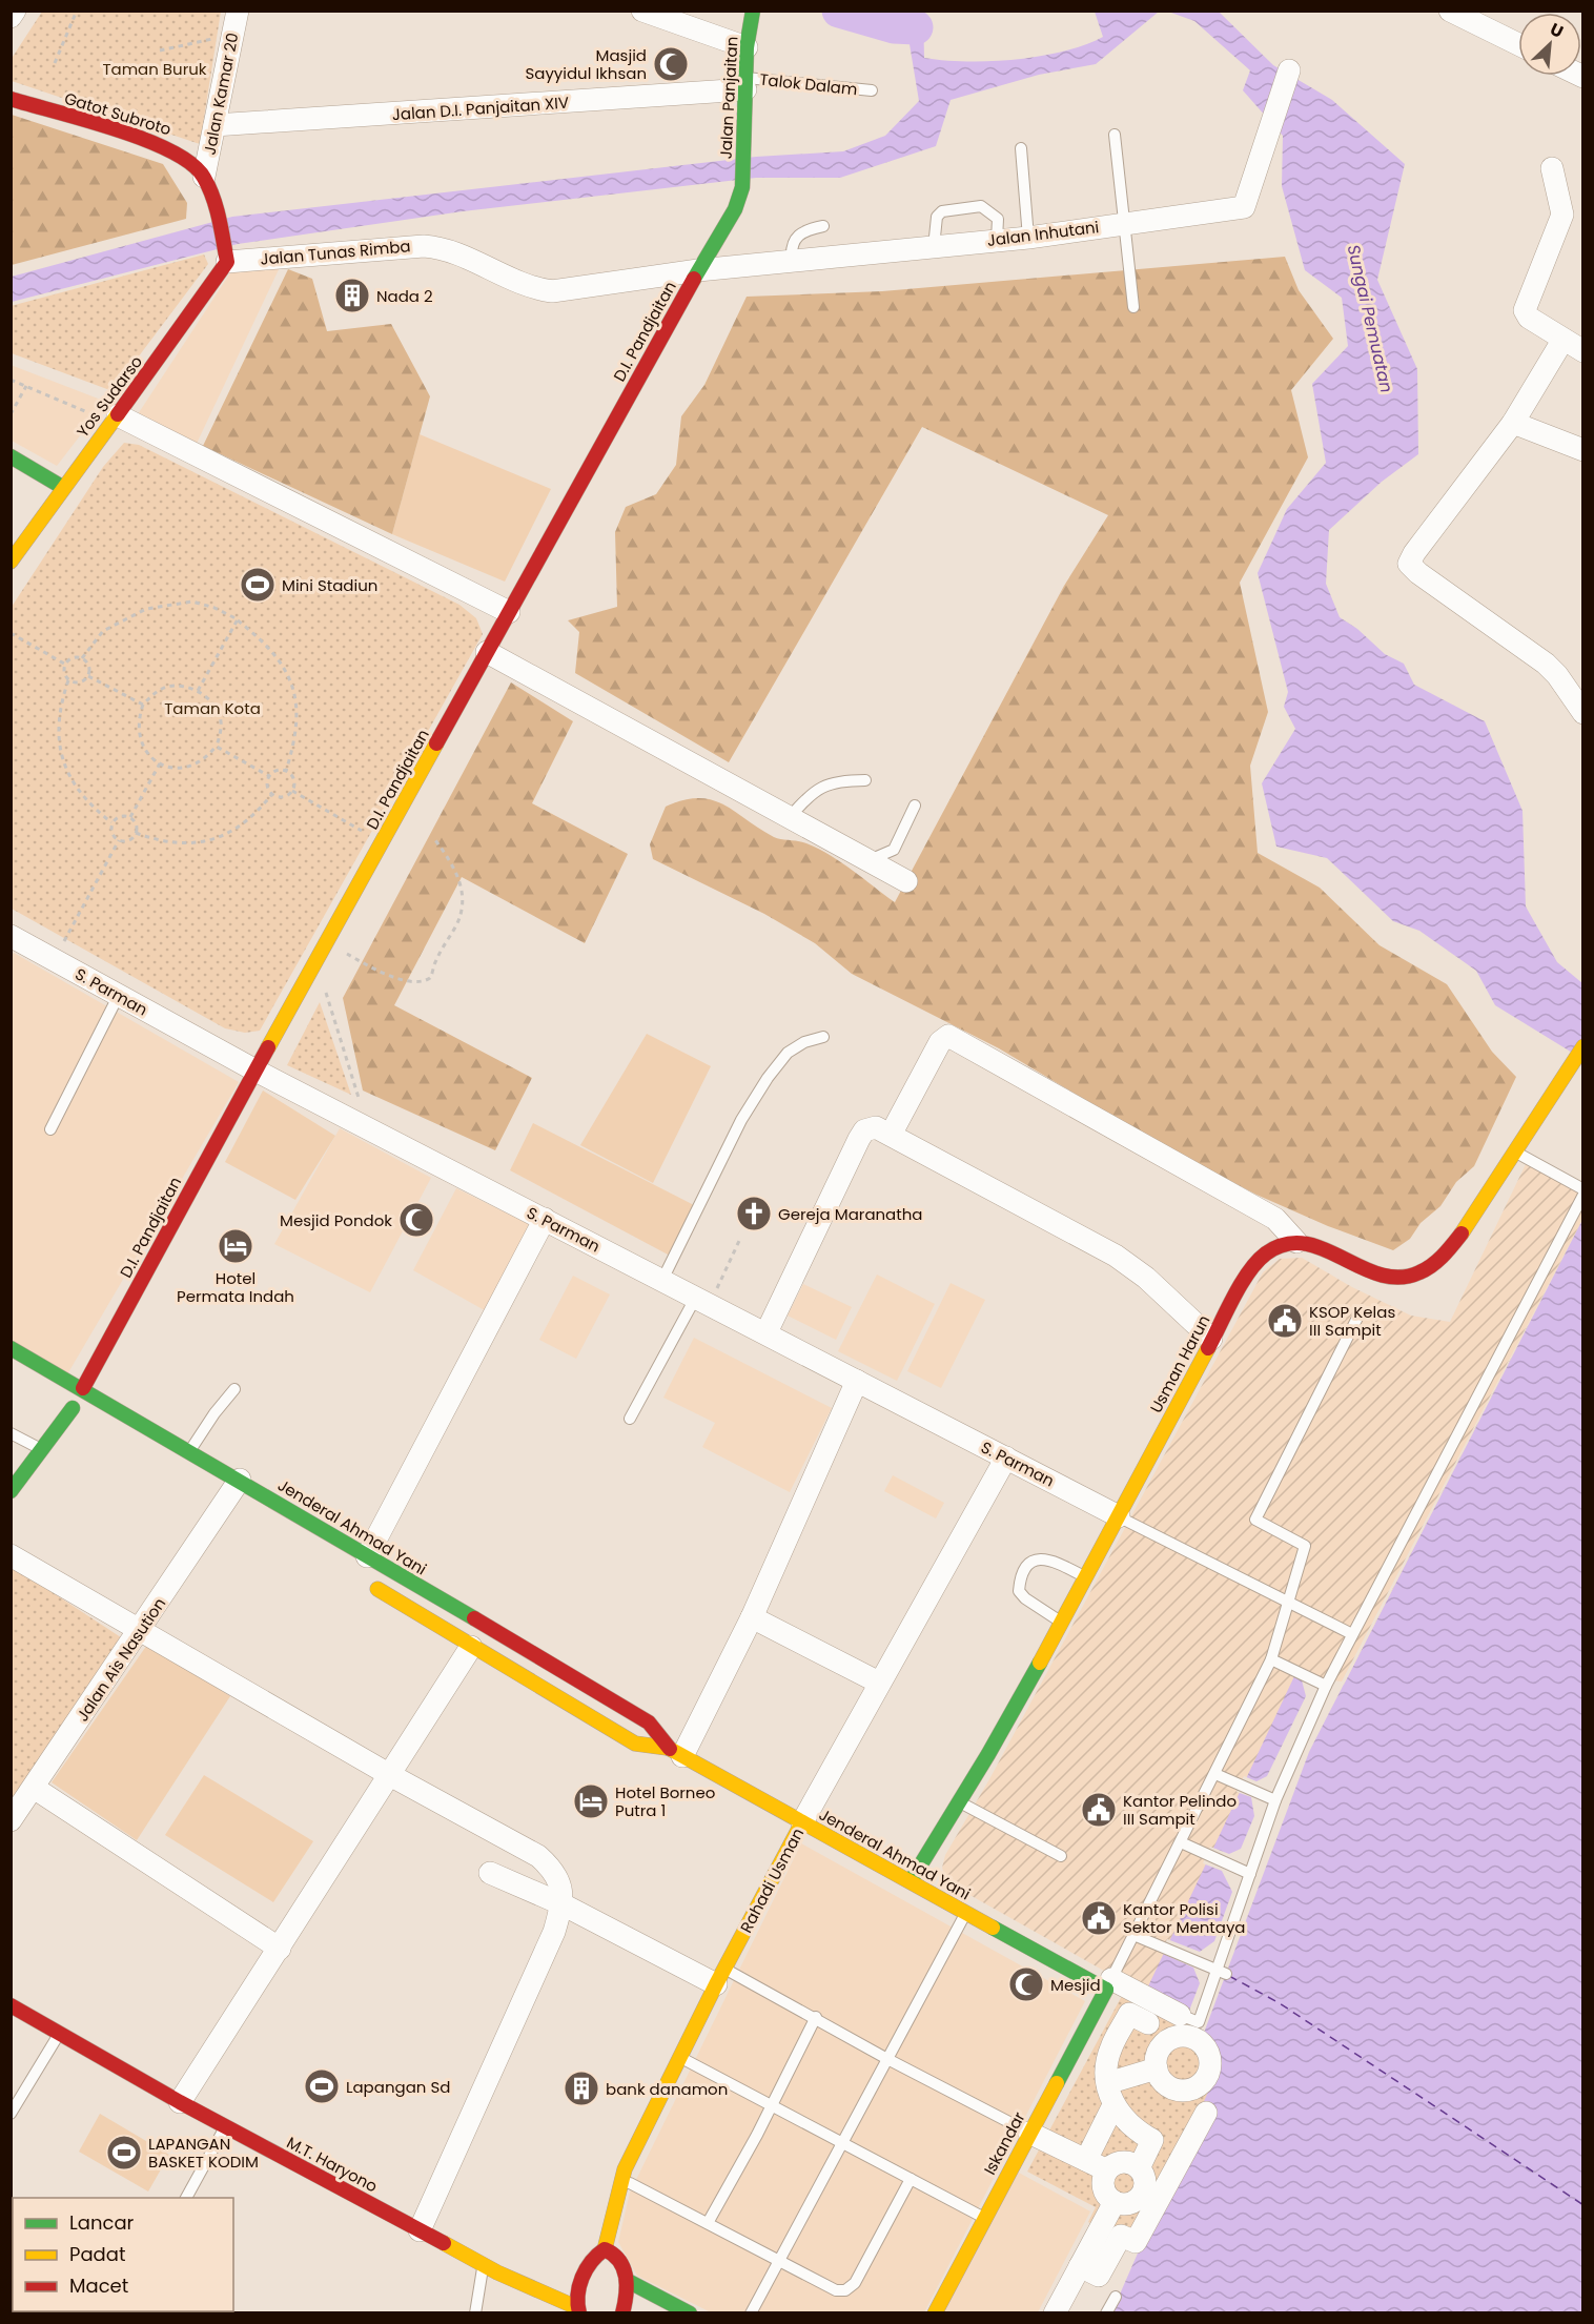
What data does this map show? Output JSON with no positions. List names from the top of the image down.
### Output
{
  "streets": {
    "main road": [
      "Jalan Panjaitan",
      "Gatot Subroto",
      "D.I. Pandjaitan",
      "Yos Sudarso",
      "Usman Harun",
      "Jenderal Ahmad Yani",
      "Rahadi Usman",
      "Iskandar",
      "M.T. Haryono"
    ],
    "street": [
      "Jalan Kamar 20",
      "Jalan D.I. Panjaitan XIV",
      "Jalan Inhutani",
      "Jalan Tunas Rimba",
      "S. Parman",
      "Jalan Ais Nasution"
    ],
    "lane": ["Talok Dalam"]
  },
  "crossings": [
    ["Talok Dalam", "Jalan Panjaitan"],
    ["Talok Dalam", "Jalan D.I. Panjaitan XIV"],
    ["Jalan Kamar 20", "Jalan D.I. Panjaitan XIV"],
    ["Jalan Kamar 20", "Gatot Subroto"],
    ["Jalan Panjaitan", "Jalan D.I. Panjaitan XIV"],
    ["Jalan Panjaitan", "D.I. Pandjaitan"],
    ["Gatot Subroto", "Jalan Tunas Rimba"],
    ["Gatot Subroto", "Yos Sudarso"],
    ["Jalan Inhutani", "Jalan Tunas Rimba"],
    ["Jalan Inhutani", "D.I. Pandjaitan"],
    ["Jalan Tunas Rimba", "D.I. Pandjaitan"],
    ["Jalan Tunas Rimba", "Yos Sudarso"],
    ["D.I. Pandjaitan", "S. Parman"],
    ["D.I. Pandjaitan", "Jenderal Ahmad Yani"],
    ["S. Parman", "Usman Harun"],
    ["S. Parman", "Rahadi Usman"],
    ["Usman Harun", "Jenderal Ahmad Yani"],
    ["Jenderal Ahmad Yani", "Jalan Ais Nasution"],
    ["Jenderal Ahmad Yani", "Rahadi Usman"],
    ["Jenderal Ahmad Yani", "Iskandar"]
  ],
  "water": ["Sungai Pemuatan"],
  "parks": ["Taman Buruk", "Taman Kota"],
  "places": {
    "mosque": ["Masjid Sayyidul Ikhsan", "Mesjid Pondok", "Mesjid"],
    "building": ["Nada 2", "bank danamon"],
    "sports": ["Mini Stadiun", "Lapangan Sd", "LAPANGAN BASKET KODIM"],
    "church": ["Gereja Maranatha"],
    "hotel": ["Hotel Permata Indah", "Hotel Borneo Putra 1"],
    "public building": ["KSOP Kelas III Sampit", "Kantor Pelindo III Sampit", "Kantor Polisi Sektor Mentaya"]
  },
  "legend": ["Lancar", "Padat", "Macet"],
  "north": "top right"
}
